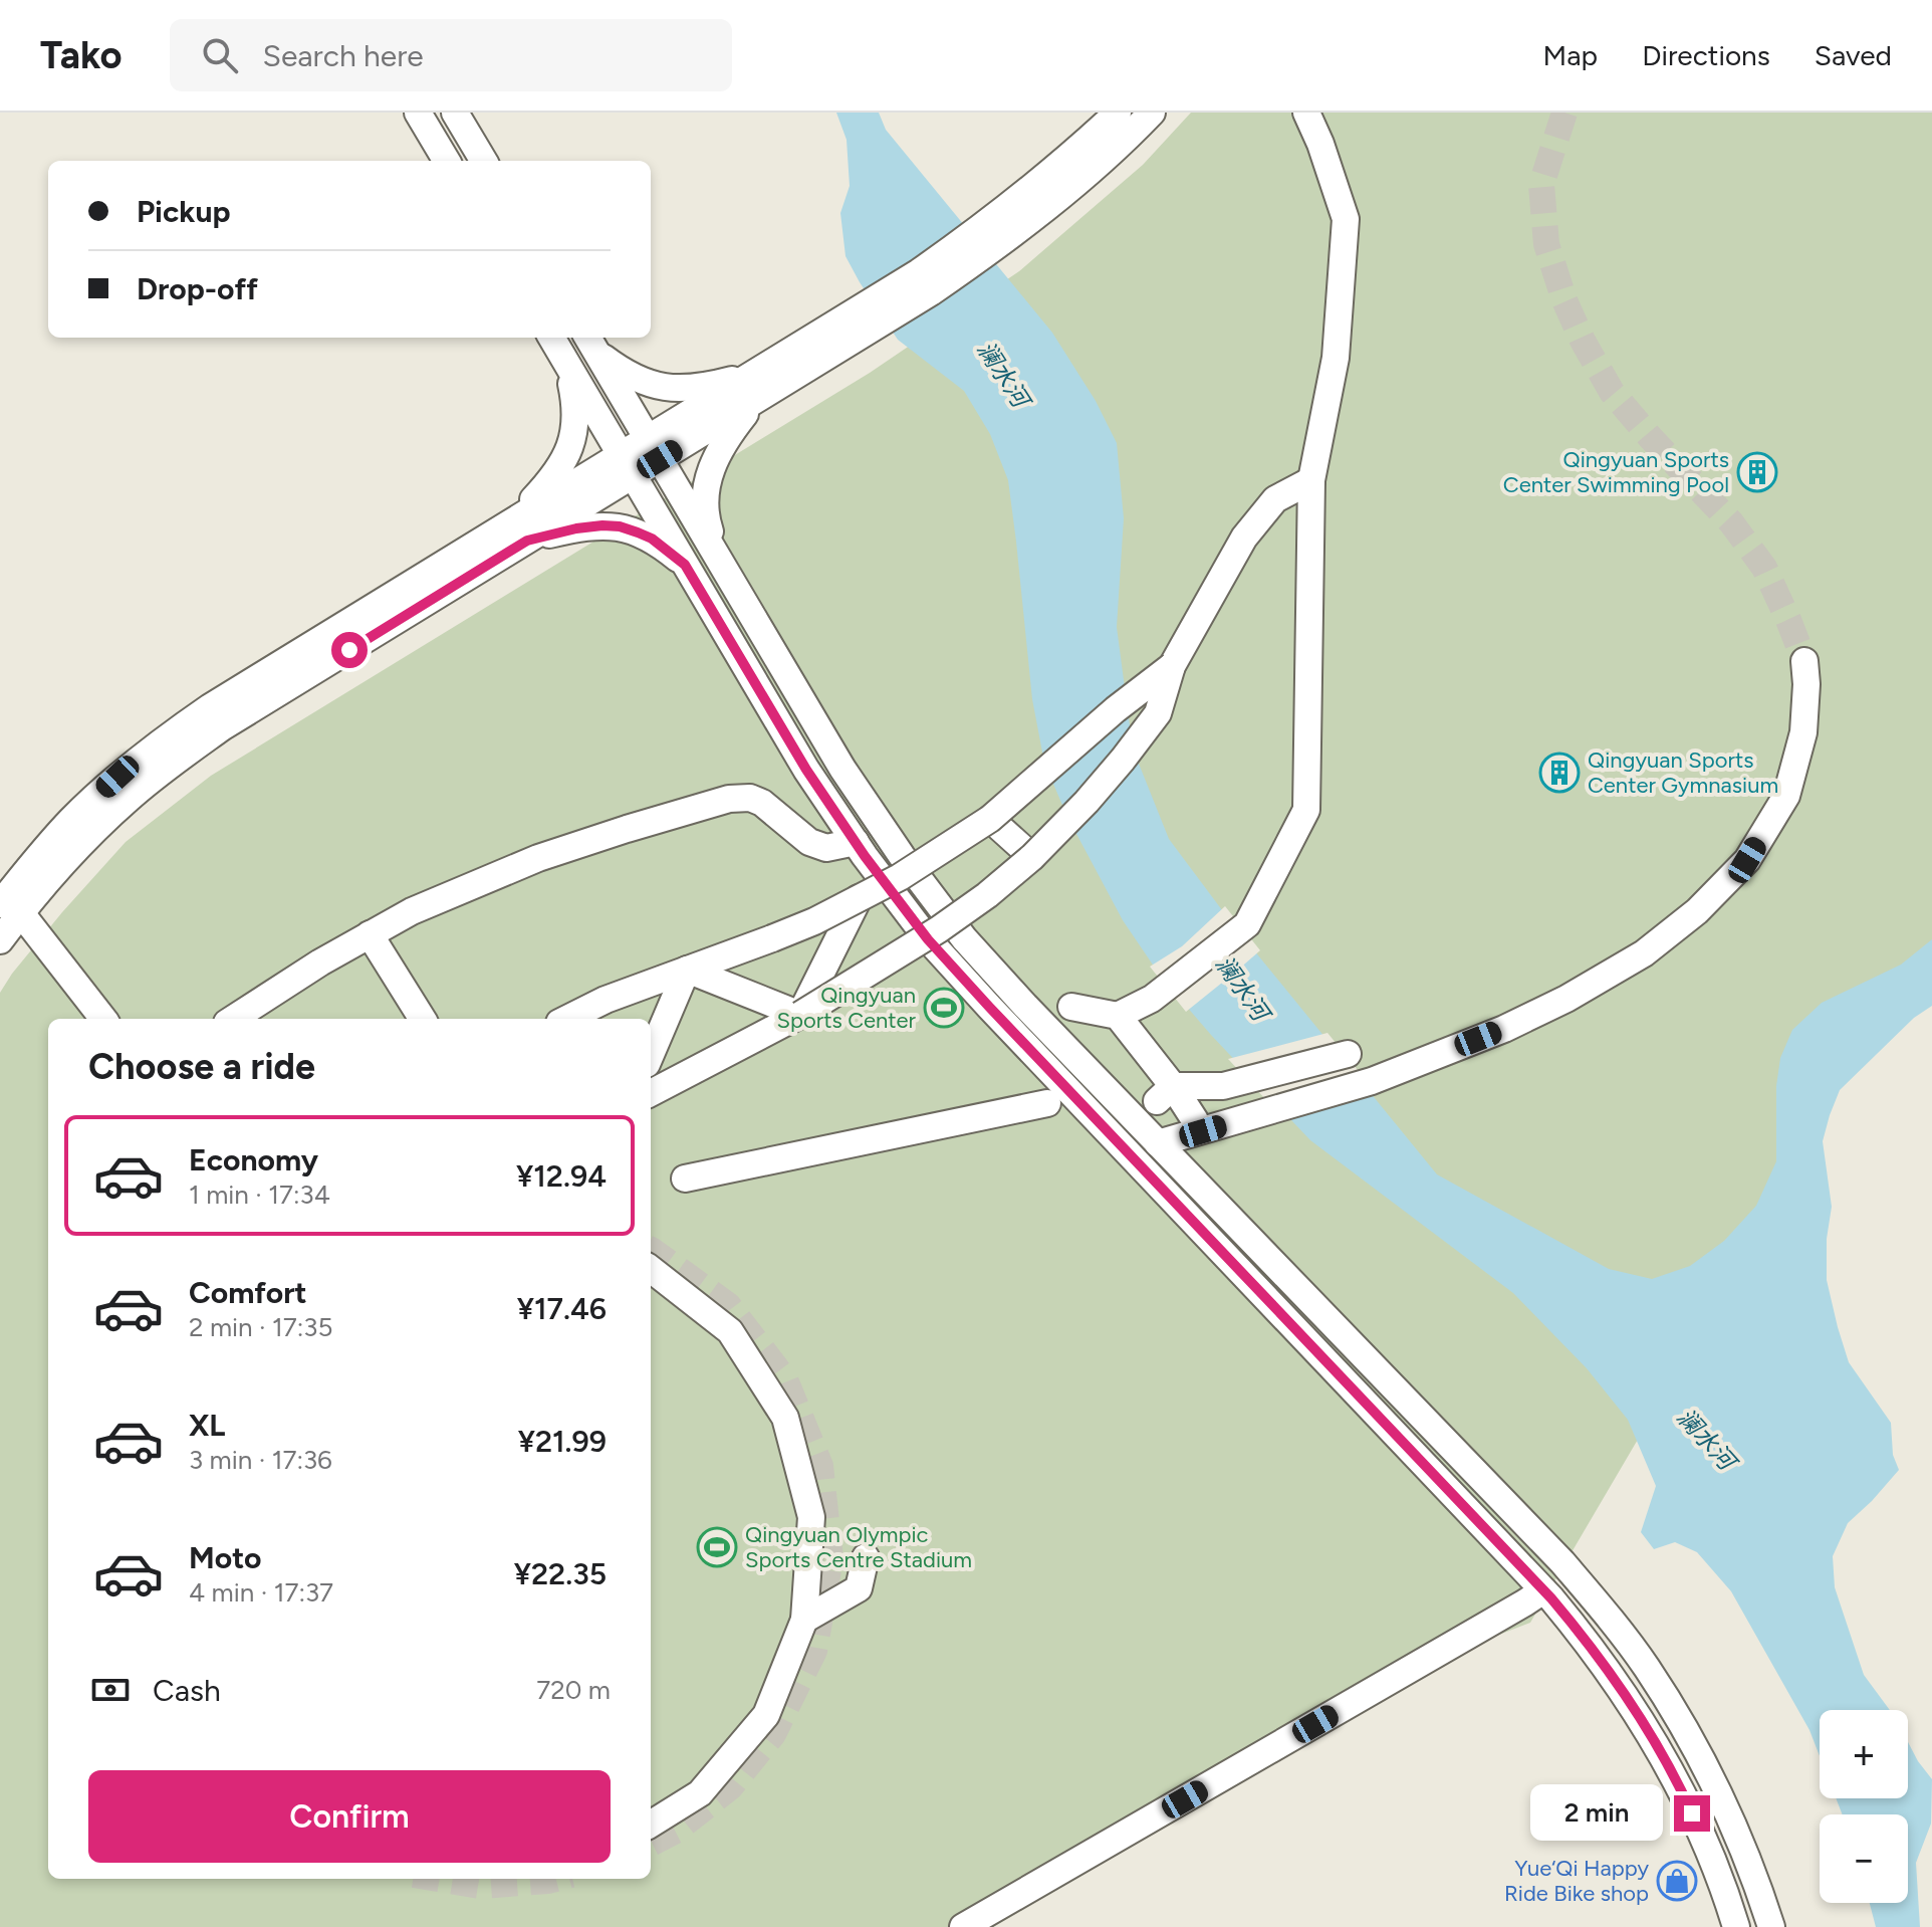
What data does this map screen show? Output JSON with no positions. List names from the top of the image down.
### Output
{
  "water": ["澜水河"],
  "places": {
    "building": ["Qingyuan Sports Center Swimming Pool", "Qingyuan Sports Center Gymnasium"],
    "sports": ["Qingyuan Sports Center", "Qingyuan Olympic Sports Centre Stadium"],
    "shop": ["Yue‘Qi Happy Ride Bike shop"]
  },
  "page": {
    "header": "Tako",
    "search": "Search here",
    "nav": ["Map", "Directions", "Saved"],
    "banner": ["Pickup", "Drop-off"],
    "heading": "Choose a ride",
    "list": [
      {
        "name": "Economy",
        "note": "1 min · 17:34",
        "value": "¥12.94"
      },
      {
        "name": "Comfort",
        "note": "2 min · 17:35",
        "value": "¥17.46"
      },
      {
        "name": "XL",
        "note": "3 min · 17:36",
        "value": "¥21.99"
      },
      {
        "name": "Moto",
        "note": "4 min · 17:37",
        "value": "¥22.35"
      }
    ],
    "pay": ["Cash", "720 m"],
    "map_buttons": ["+", "−"],
    "buttons": "Confirm",
    "bubble": "2 min"
  }
}
